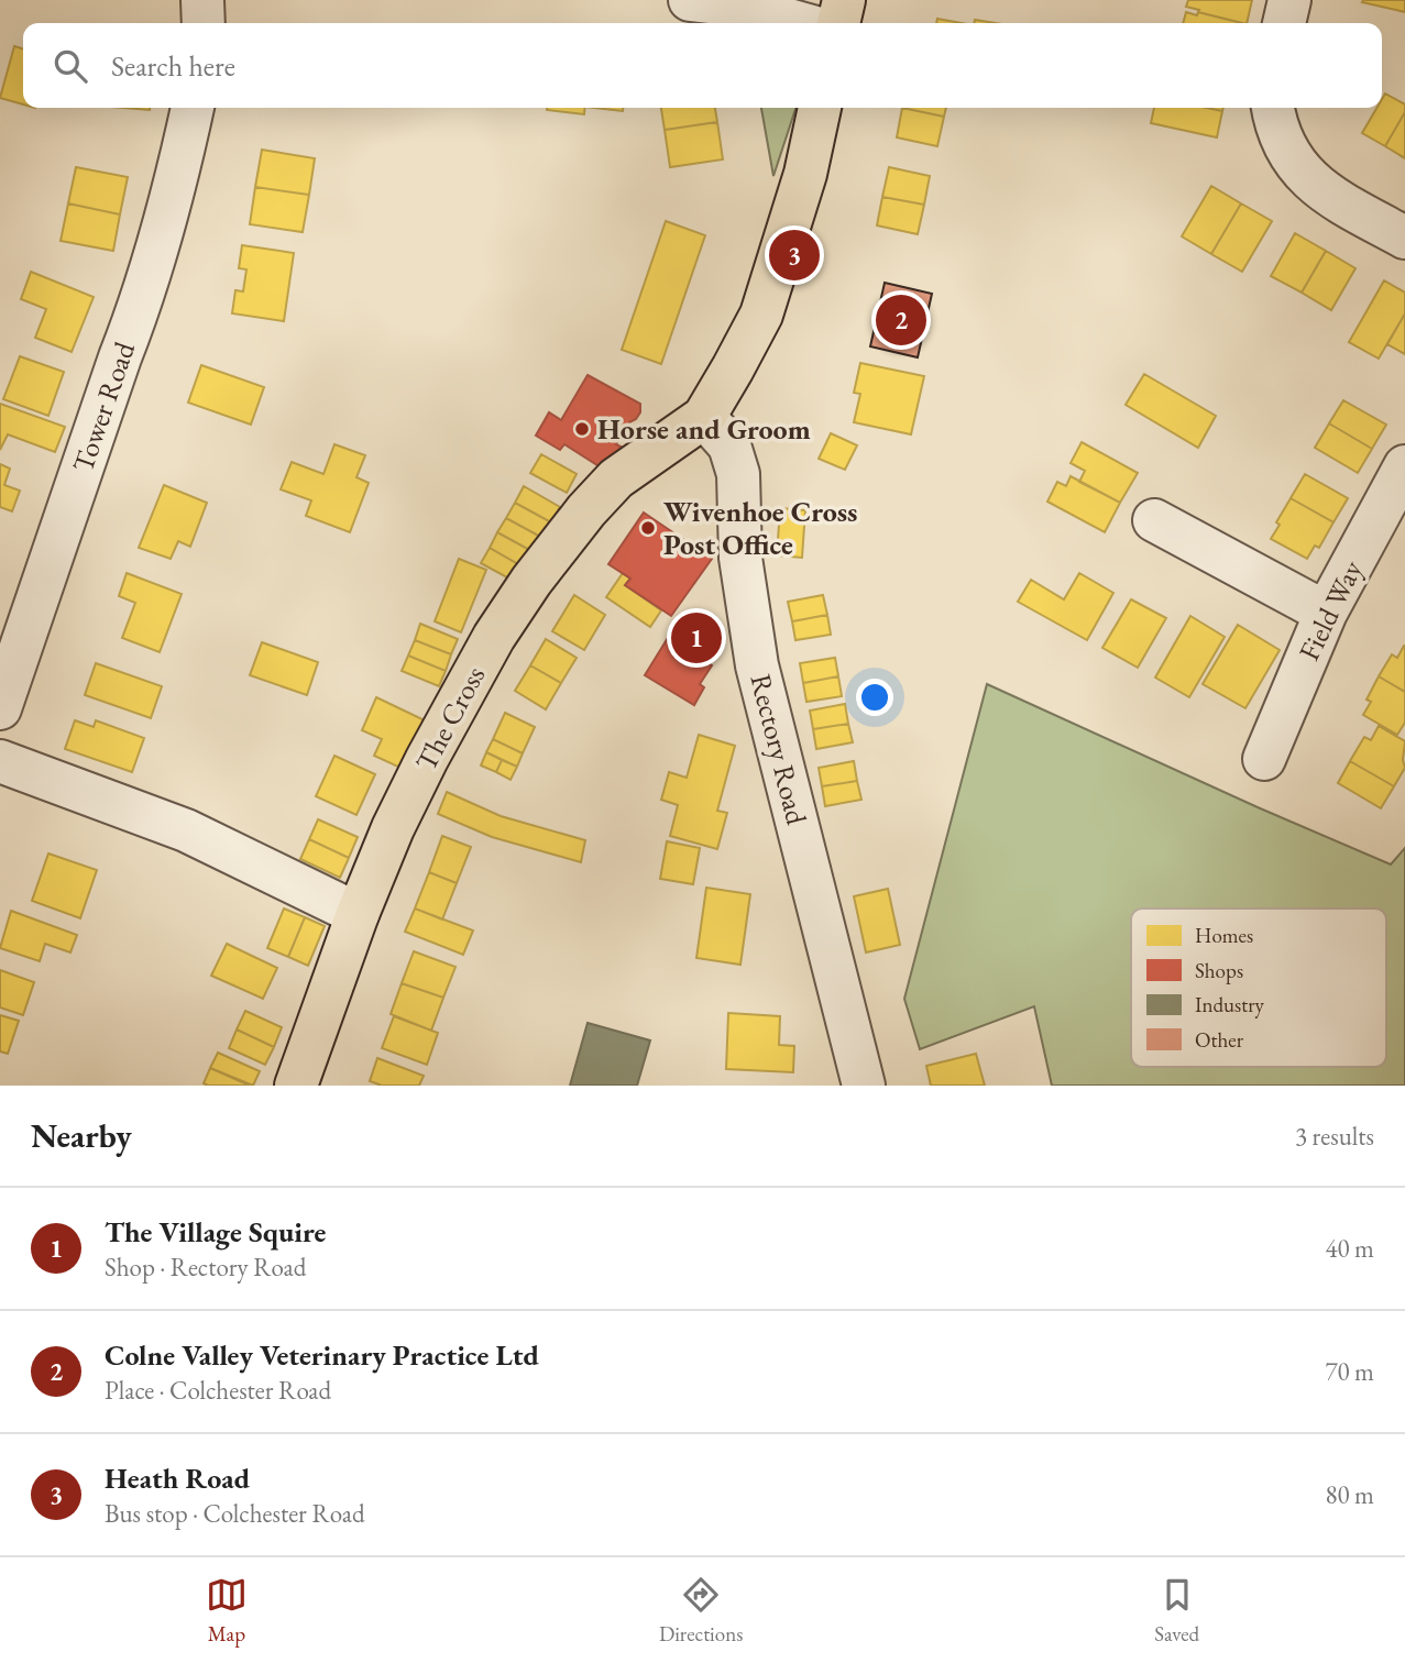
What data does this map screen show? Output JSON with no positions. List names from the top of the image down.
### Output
{
  "streets": {
    "main road": ["The Cross"],
    "street": ["Tower Road", "Field Way", "Rectory Road"]
  },
  "crossings": [
    ["The Cross", "Rectory Road"]
  ],
  "places": ["Horse and Groom", "Wivenhoe Cross Post Office"],
  "legend": [
    "Homes",
    "Shops",
    "Industry",
    "Other"
  ],
  "page": {
    "search": "Search here",
    "pins": ["3", "2", "1"],
    "heading": ["Nearby", "3 results"],
    "list": [
      {
        "mark": "1",
        "name": "The Village Squire",
        "note": "Shop · Rectory Road",
        "value": "40 m"
      },
      {
        "mark": "2",
        "name": "Colne Valley Veterinary Practice Ltd",
        "note": "Place · Colchester Road",
        "value": "70 m"
      },
      {
        "mark": "3",
        "name": "Heath Road",
        "note": "Bus stop · Colchester Road",
        "value": "80 m"
      }
    ],
    "nav": ["Map", "Directions", "Saved"]
  }
}
